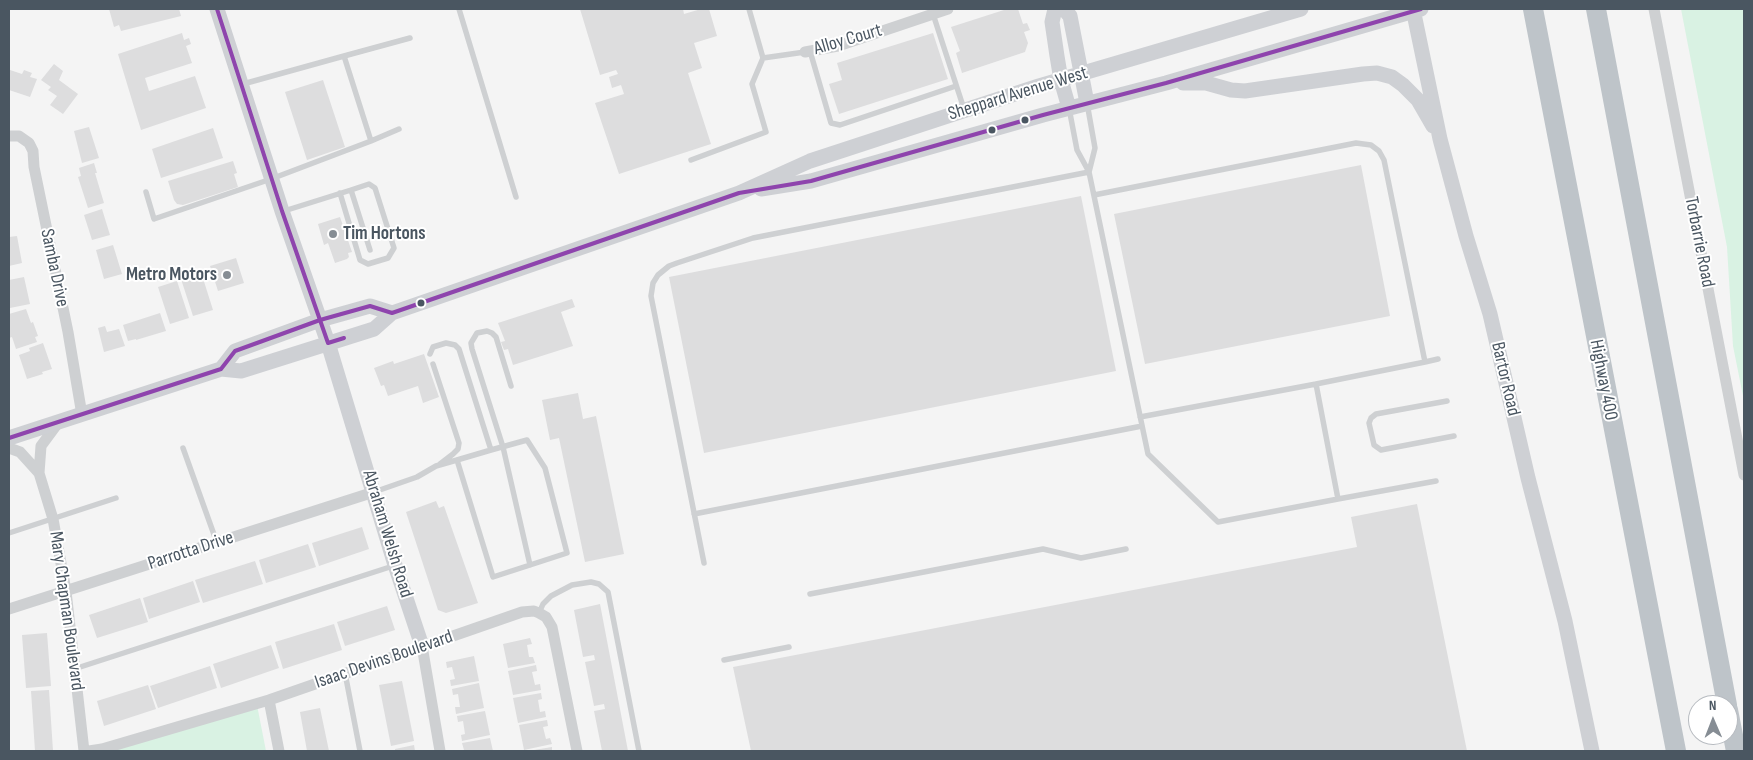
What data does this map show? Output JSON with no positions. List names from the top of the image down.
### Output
{
  "streets": {
    "highway": ["Highway 400"],
    "main road": ["Sheppard Avenue West", "Bartor Road", "Abraham Welsh Road"],
    "street": [
      "Alloy Court",
      "Torbarrie Road",
      "Samba Drive",
      "Parrotta Drive",
      "Mary Chapman Boulevard",
      "Isaac Devins Boulevard"
    ]
  },
  "crossings": [
    ["Sheppard Avenue West", "Samba Drive"],
    ["Sheppard Avenue West", "Abraham Welsh Road"],
    ["Sheppard Avenue West", "Mary Chapman Boulevard"],
    ["Abraham Welsh Road", "Parrotta Drive"],
    ["Abraham Welsh Road", "Isaac Devins Boulevard"],
    ["Parrotta Drive", "Mary Chapman Boulevard"]
  ],
  "places": ["Tim Hortons", "Metro Motors"],
  "north": "top"
}
